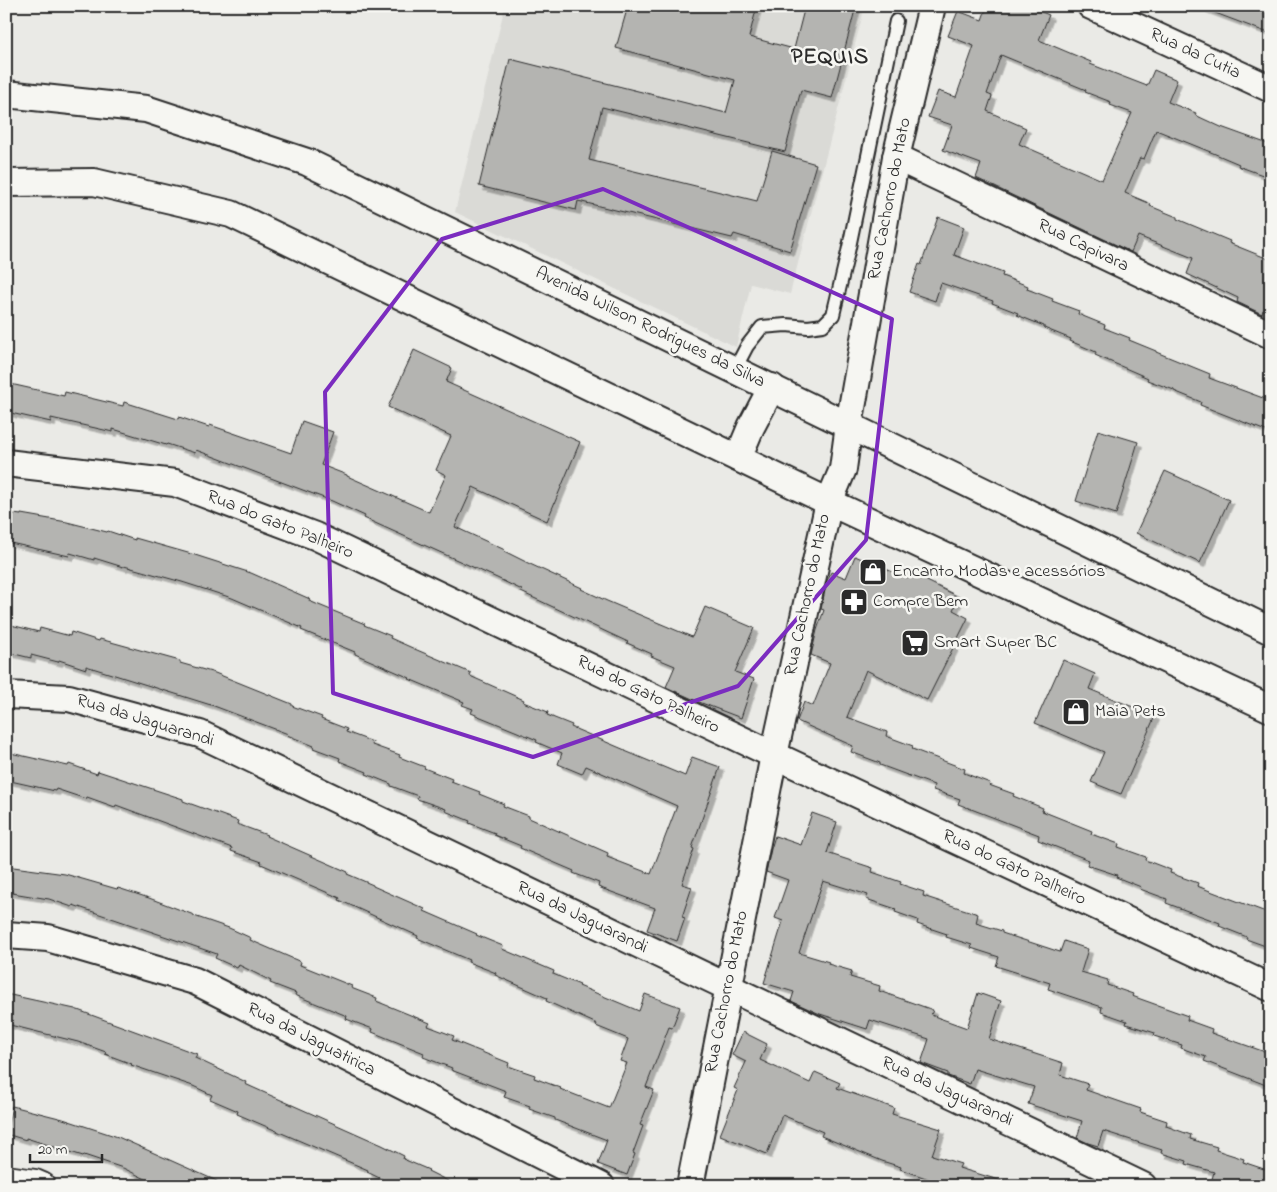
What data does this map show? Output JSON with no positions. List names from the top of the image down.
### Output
{
  "streets": {
    "street": [
      "Rua da Cutia",
      "Rua Cachorro do Mato",
      "Rua Capivara",
      "Avenida Wilson Rodrigues da Silva",
      "Rua do Gato Palheiro",
      "Rua da Jaguarandi",
      "Rua da Jaguatirica"
    ]
  },
  "crossings": [
    ["Rua Cachorro do Mato", "Rua Capivara"],
    ["Rua Cachorro do Mato", "Avenida Wilson Rodrigues da Silva"],
    ["Rua Cachorro do Mato", "Rua do Gato Palheiro"],
    ["Rua Cachorro do Mato", "Rua da Jaguarandi"]
  ],
  "districts": ["PEQUIS"],
  "places": {
    "shop": ["Encanto Modas e acessórios", "Maia Pets"],
    "pharmacy": ["Compre Bem"],
    "supermarket": ["Smart Super BC"]
  },
  "scale_bar": "20 m"
}
